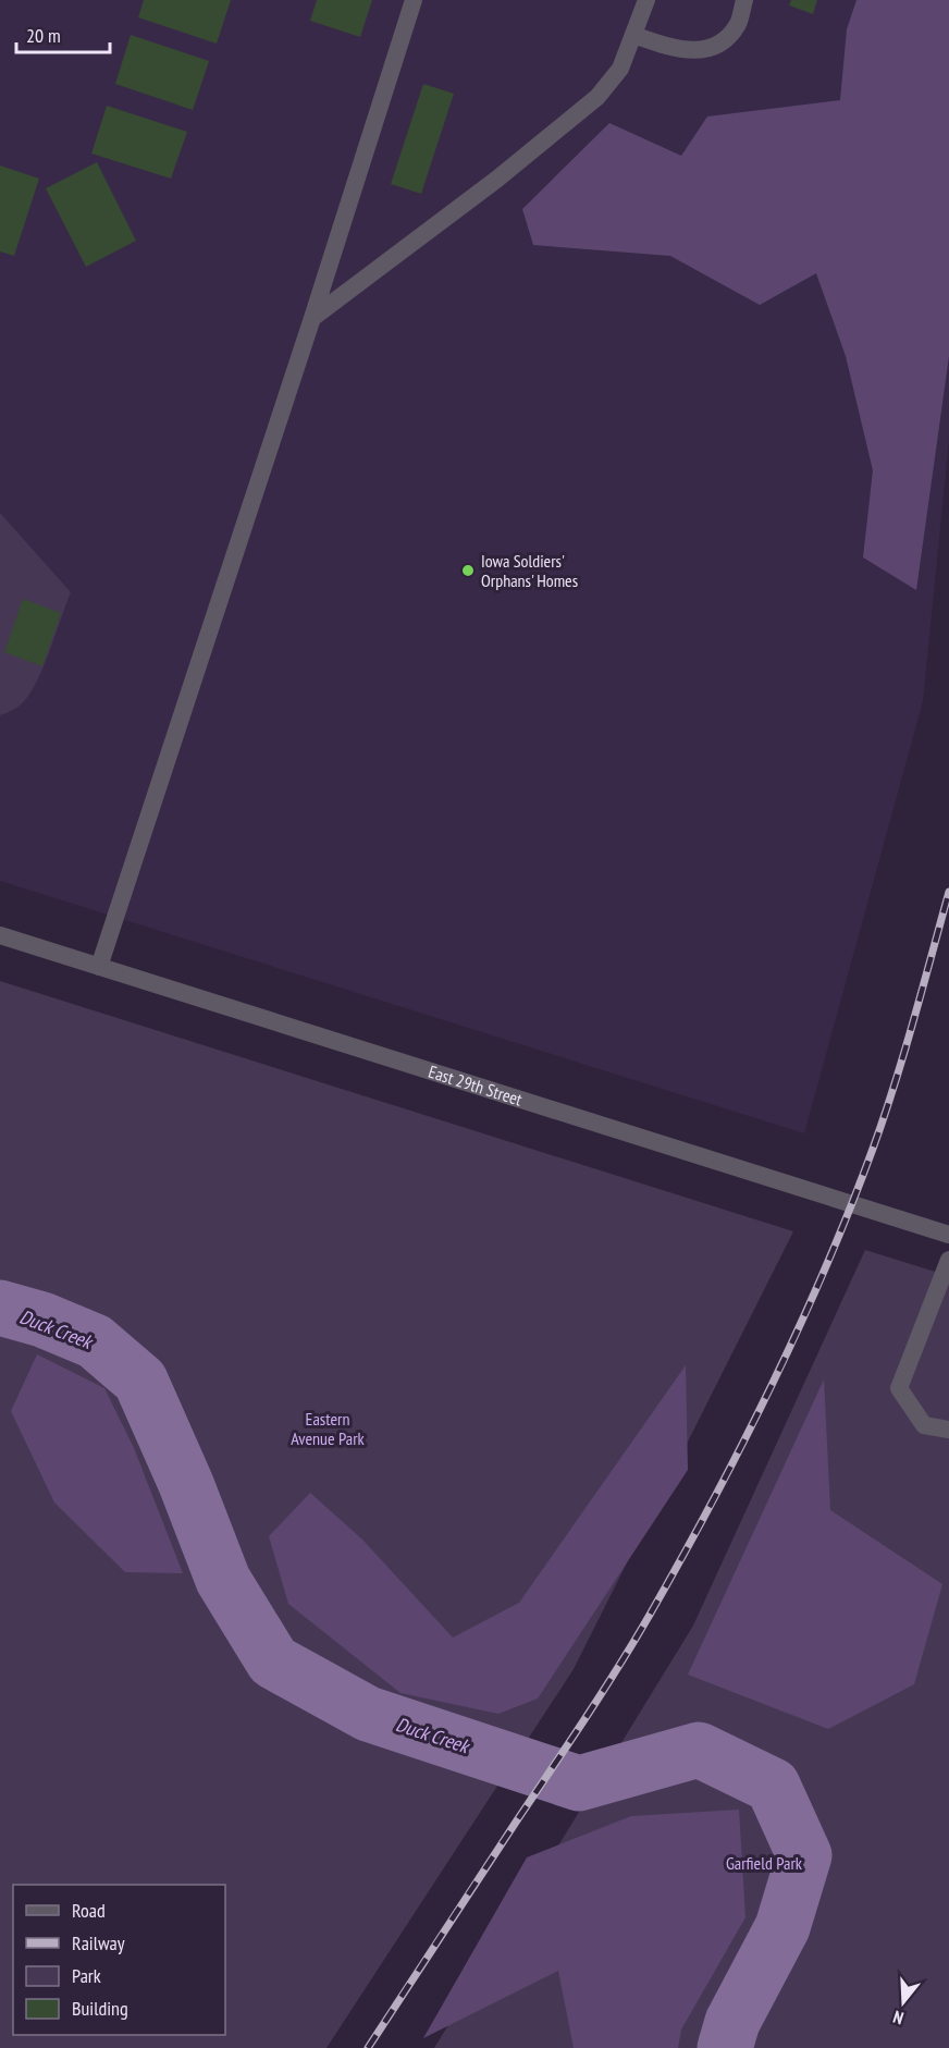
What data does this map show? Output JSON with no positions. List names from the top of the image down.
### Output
{
  "streets": {
    "street": ["East 29th Street"]
  },
  "water": ["Duck Creek"],
  "parks": ["Eastern Avenue Park", "Garfield Park"],
  "places": ["Iowa Soldiers' Orphans' Homes"],
  "legend": [
    "Road",
    "Railway",
    "Park",
    "Building"
  ],
  "scale_bar": "20 m",
  "north": "bottom"
}
